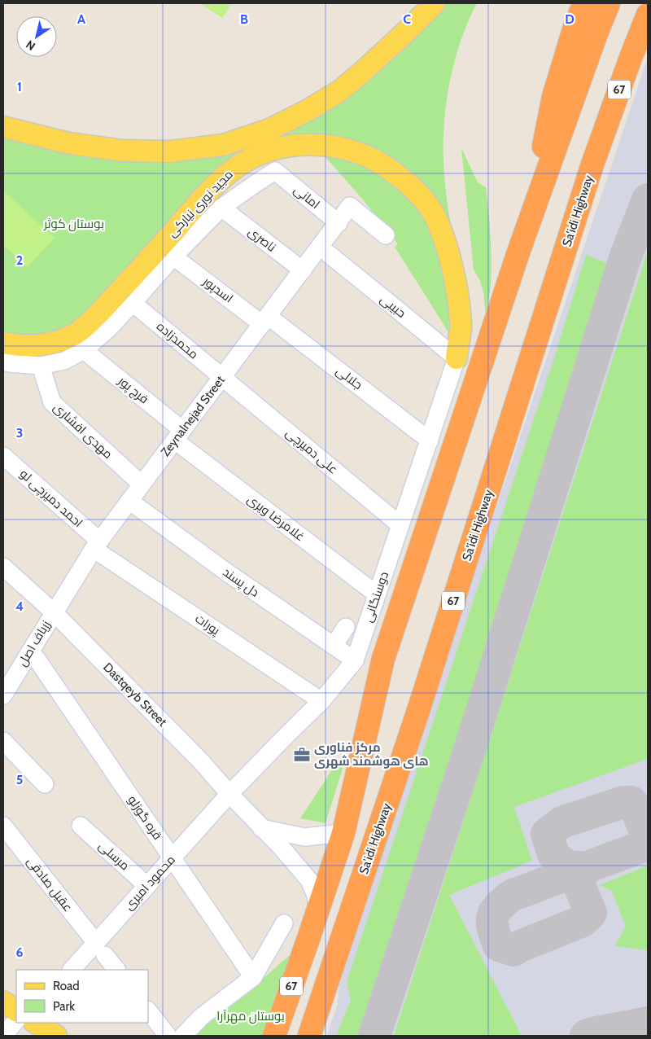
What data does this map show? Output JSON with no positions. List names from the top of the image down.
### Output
{
  "streets": {
    "highway": ["67", "Sa'idi Highway"],
    "main road": ["مجید نوری نیارکی"],
    "street": [
      "امانی",
      "ناصری",
      "اسدپور",
      "حبیبی",
      "محمدزاده",
      "جلالی",
      "فرج پور",
      "Zeynalnejad Street",
      "مهدی افشاری",
      "علی دمیرچی",
      "احمد دمیرچی لو",
      "غلامرضا ویری",
      "دل پسند",
      "دوسنگانی",
      "پورات",
      "زرباف اصل",
      "Dastqeyb Street",
      "قره گوزلو",
      "مرسلی",
      "محمود امیری",
      "عقیل صادقی"
    ]
  },
  "crossings": [
    ["67", "Dastqeyb Street"],
    ["امانی", "ناصری"],
    ["امانی", "Zeynalnejad Street"],
    ["مجید نوری نیارکی", "حبیبی"],
    ["مجید نوری نیارکی", "دوسنگانی"],
    ["ناصری", "Zeynalnejad Street"],
    ["اسدپور", "جلالی"],
    ["اسدپور", "Zeynalnejad Street"],
    ["حبیبی", "دوسنگانی"],
    ["محمدزاده", "Zeynalnejad Street"],
    ["محمدزاده", "علی دمیرچی"],
    ["جلالی", "Zeynalnejad Street"],
    ["جلالی", "دوسنگانی"],
    ["فرج پور", "Zeynalnejad Street"],
    ["فرج پور", "غلامرضا ویری"],
    ["Zeynalnejad Street", "مهدی افشاری"],
    ["Zeynalnejad Street", "علی دمیرچی"],
    ["Zeynalnejad Street", "احمد دمیرچی لو"],
    ["Zeynalnejad Street", "غلامرضا ویری"],
    ["Zeynalnejad Street", "دل پسند"],
    ["Zeynalnejad Street", "پورات"],
    ["Zeynalnejad Street", "زرباف اصل"],
    ["Zeynalnejad Street", "Dastqeyb Street"],
    ["علی دمیرچی", "دوسنگانی"],
    ["احمد دمیرچی لو", "پورات"],
    ["غلامرضا ویری", "دوسنگانی"],
    ["دل پسند", "دوسنگانی"],
    ["دوسنگانی", "پورات"],
    ["دوسنگانی", "Dastqeyb Street"],
    ["دوسنگانی", "محمود امیری"],
    ["زرباف اصل", "Dastqeyb Street"],
    ["Dastqeyb Street", "محمود امیری"],
    ["قره گوزلو", "محمود امیری"],
    ["مرسلی", "محمود امیری"],
    ["محمود امیری", "عقیل صادقی"]
  ],
  "parks": ["بوستان کوثر", "بوستان مهرآرا"],
  "places": {
    "office": ["مرکز فناوری های هوشمند شهری"]
  },
  "legend": ["Road", "Park"],
  "north": "bottom left",
  "grid": {
    "columns": [
      "A",
      "B",
      "C",
      "D"
    ],
    "rows": [
      "1",
      "2",
      "3",
      "4",
      "5",
      "6"
    ]
  }
}
